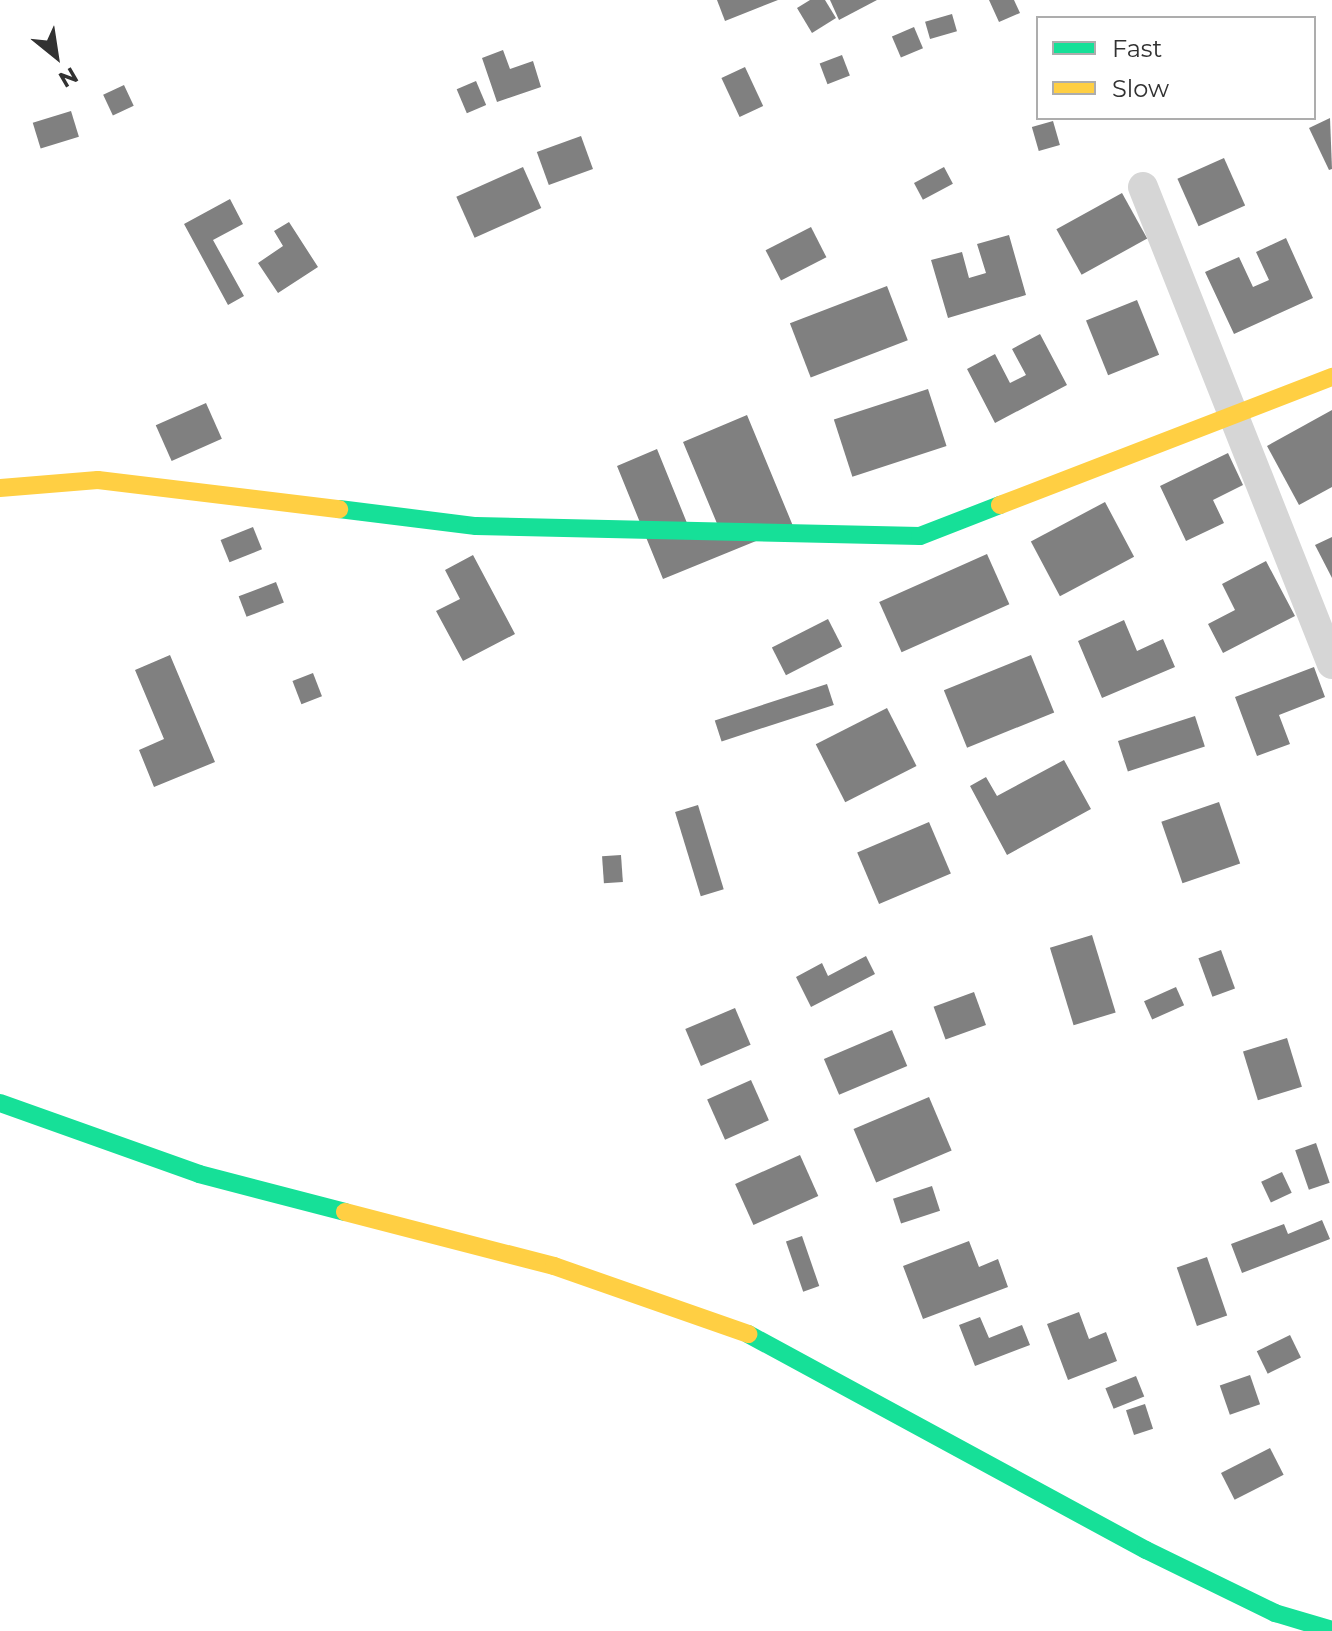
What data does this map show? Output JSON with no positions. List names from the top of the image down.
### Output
{
  "legend": ["Fast", "Slow"],
  "north": "bottom right"
}
